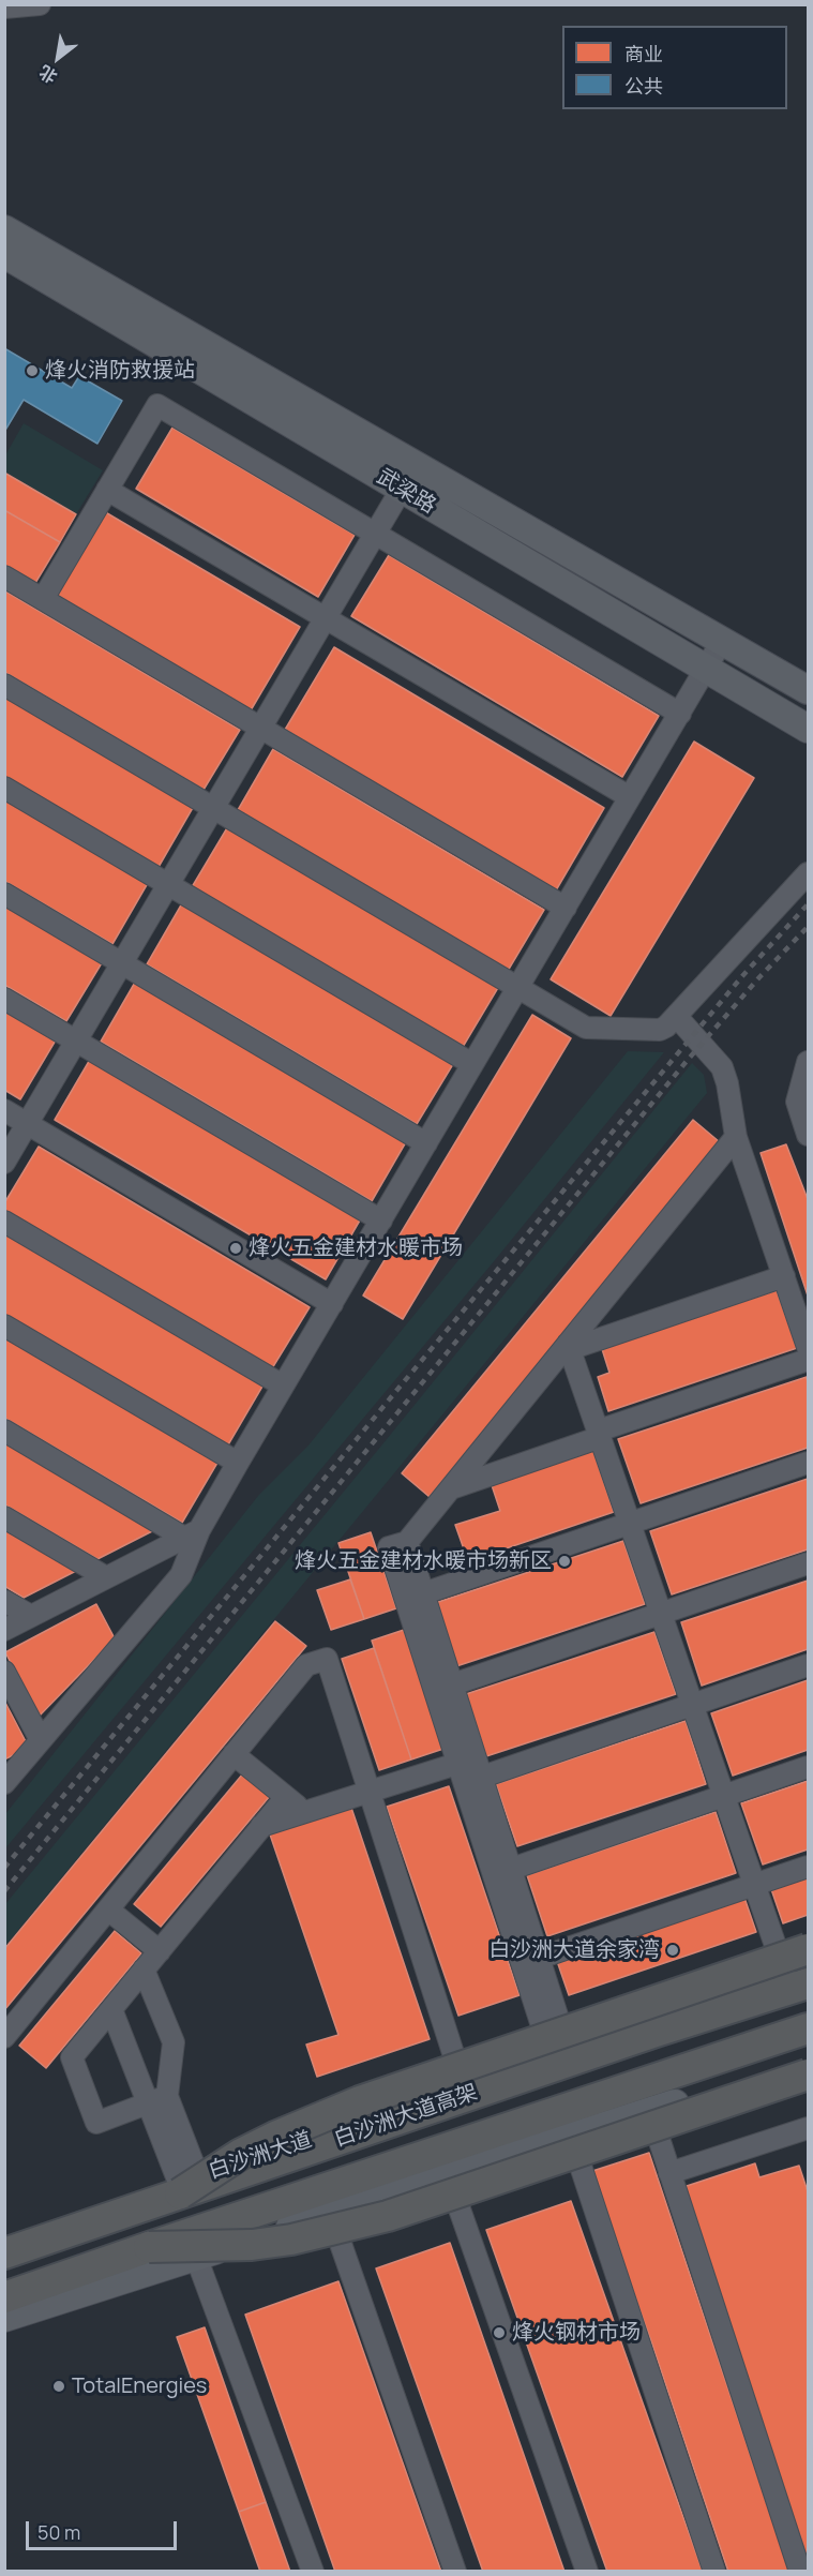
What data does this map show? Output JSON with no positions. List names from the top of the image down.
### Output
{
  "streets": {
    "highway": ["白沙洲大道高架"],
    "main road": ["武梁路", "白沙洲大道"]
  },
  "crossings": [
    ["白沙洲大道高架", "白沙洲大道"]
  ],
  "places": [
    "烽火消防救援站",
    "烽火五金建材水暖市场",
    "烽火五金建材水暖市场新区",
    "白沙洲大道余家湾",
    "烽火钢材市场",
    "TotalEnergies"
  ],
  "legend": ["商业", "公共"],
  "scale_bar": "50 m",
  "north": "bottom left"
}
